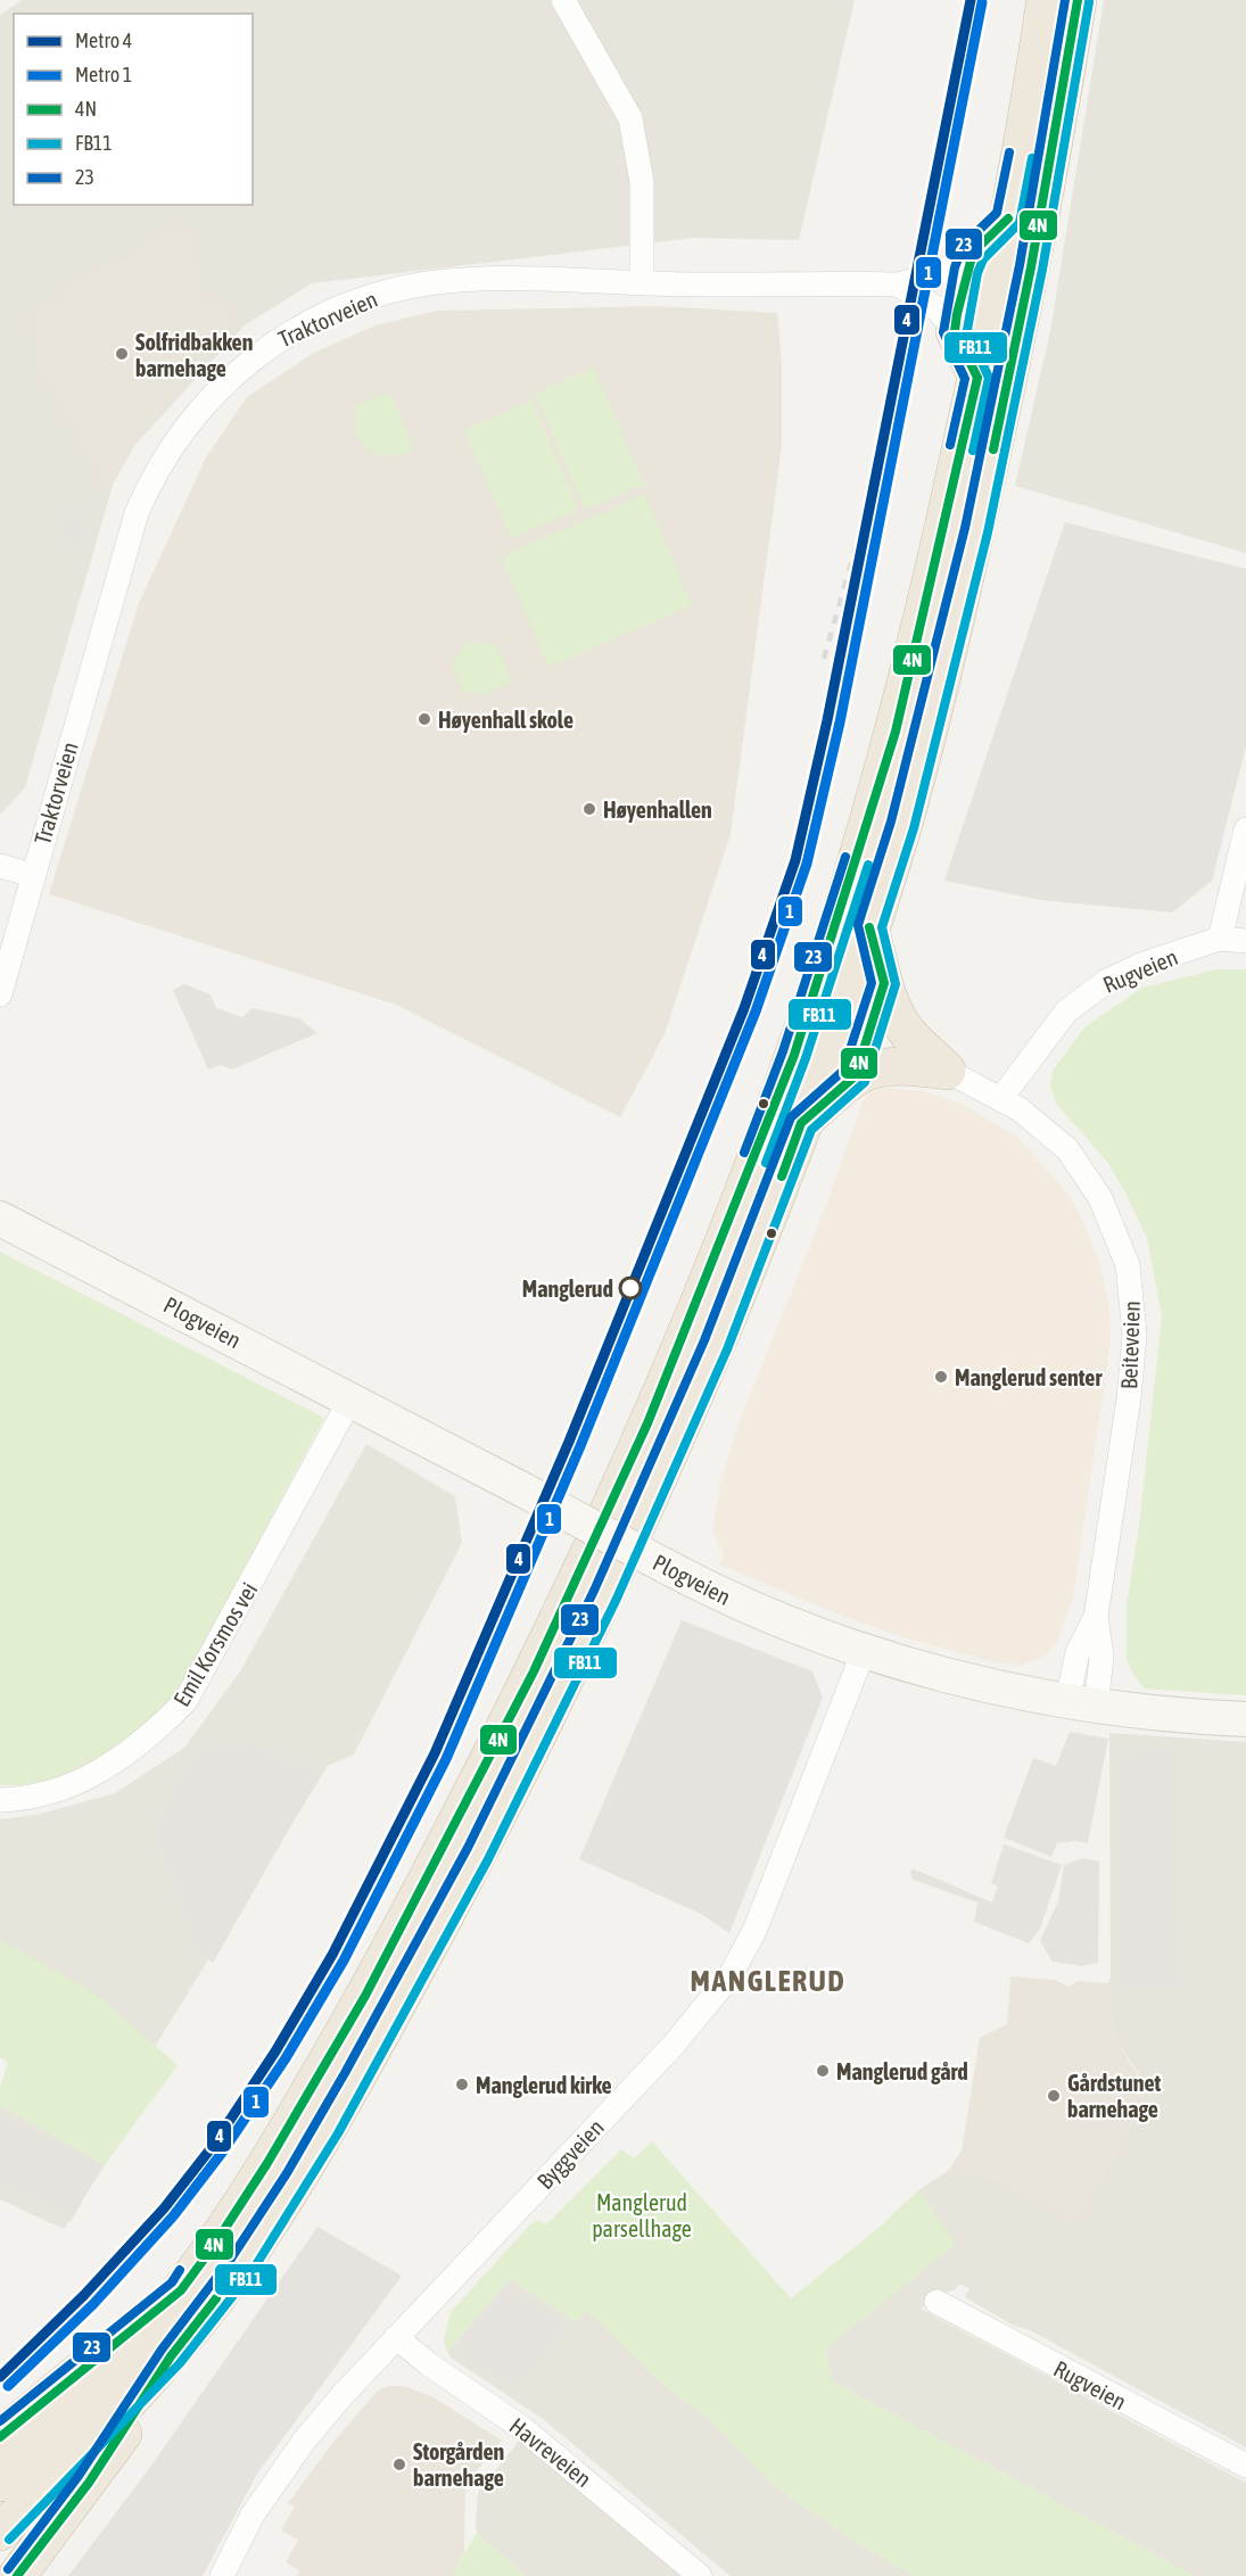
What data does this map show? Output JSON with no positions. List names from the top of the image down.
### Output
{
  "streets": {
    "street": [
      "Traktorveien",
      "Rugveien",
      "Plogveien",
      "Beiteveien",
      "Emil Korsmos vei",
      "Byggveien",
      "Havreveien"
    ]
  },
  "crossings": [
    ["Rugveien", "Beiteveien"],
    ["Plogveien", "Beiteveien"],
    ["Plogveien", "Emil Korsmos vei"],
    ["Plogveien", "Byggveien"],
    ["Byggveien", "Havreveien"]
  ],
  "districts": ["MANGLERUD"],
  "parks": ["Manglerud parsellhage"],
  "places": [
    "Solfridbakken barnehage",
    "Høyenhall skole",
    "Høyenhallen",
    "Manglerud",
    "Manglerud senter",
    "Manglerud gård",
    "Manglerud kirke",
    "Gårdstunet barnehage",
    "Storgården barnehage"
  ],
  "lines": [
    "metro line 4",
    "transit line 4N",
    "transit line 23",
    "metro line 1",
    "transit line FB11"
  ],
  "legend": [
    "Metro 4",
    "Metro 1",
    "4N",
    "FB11",
    "23"
  ]
}
